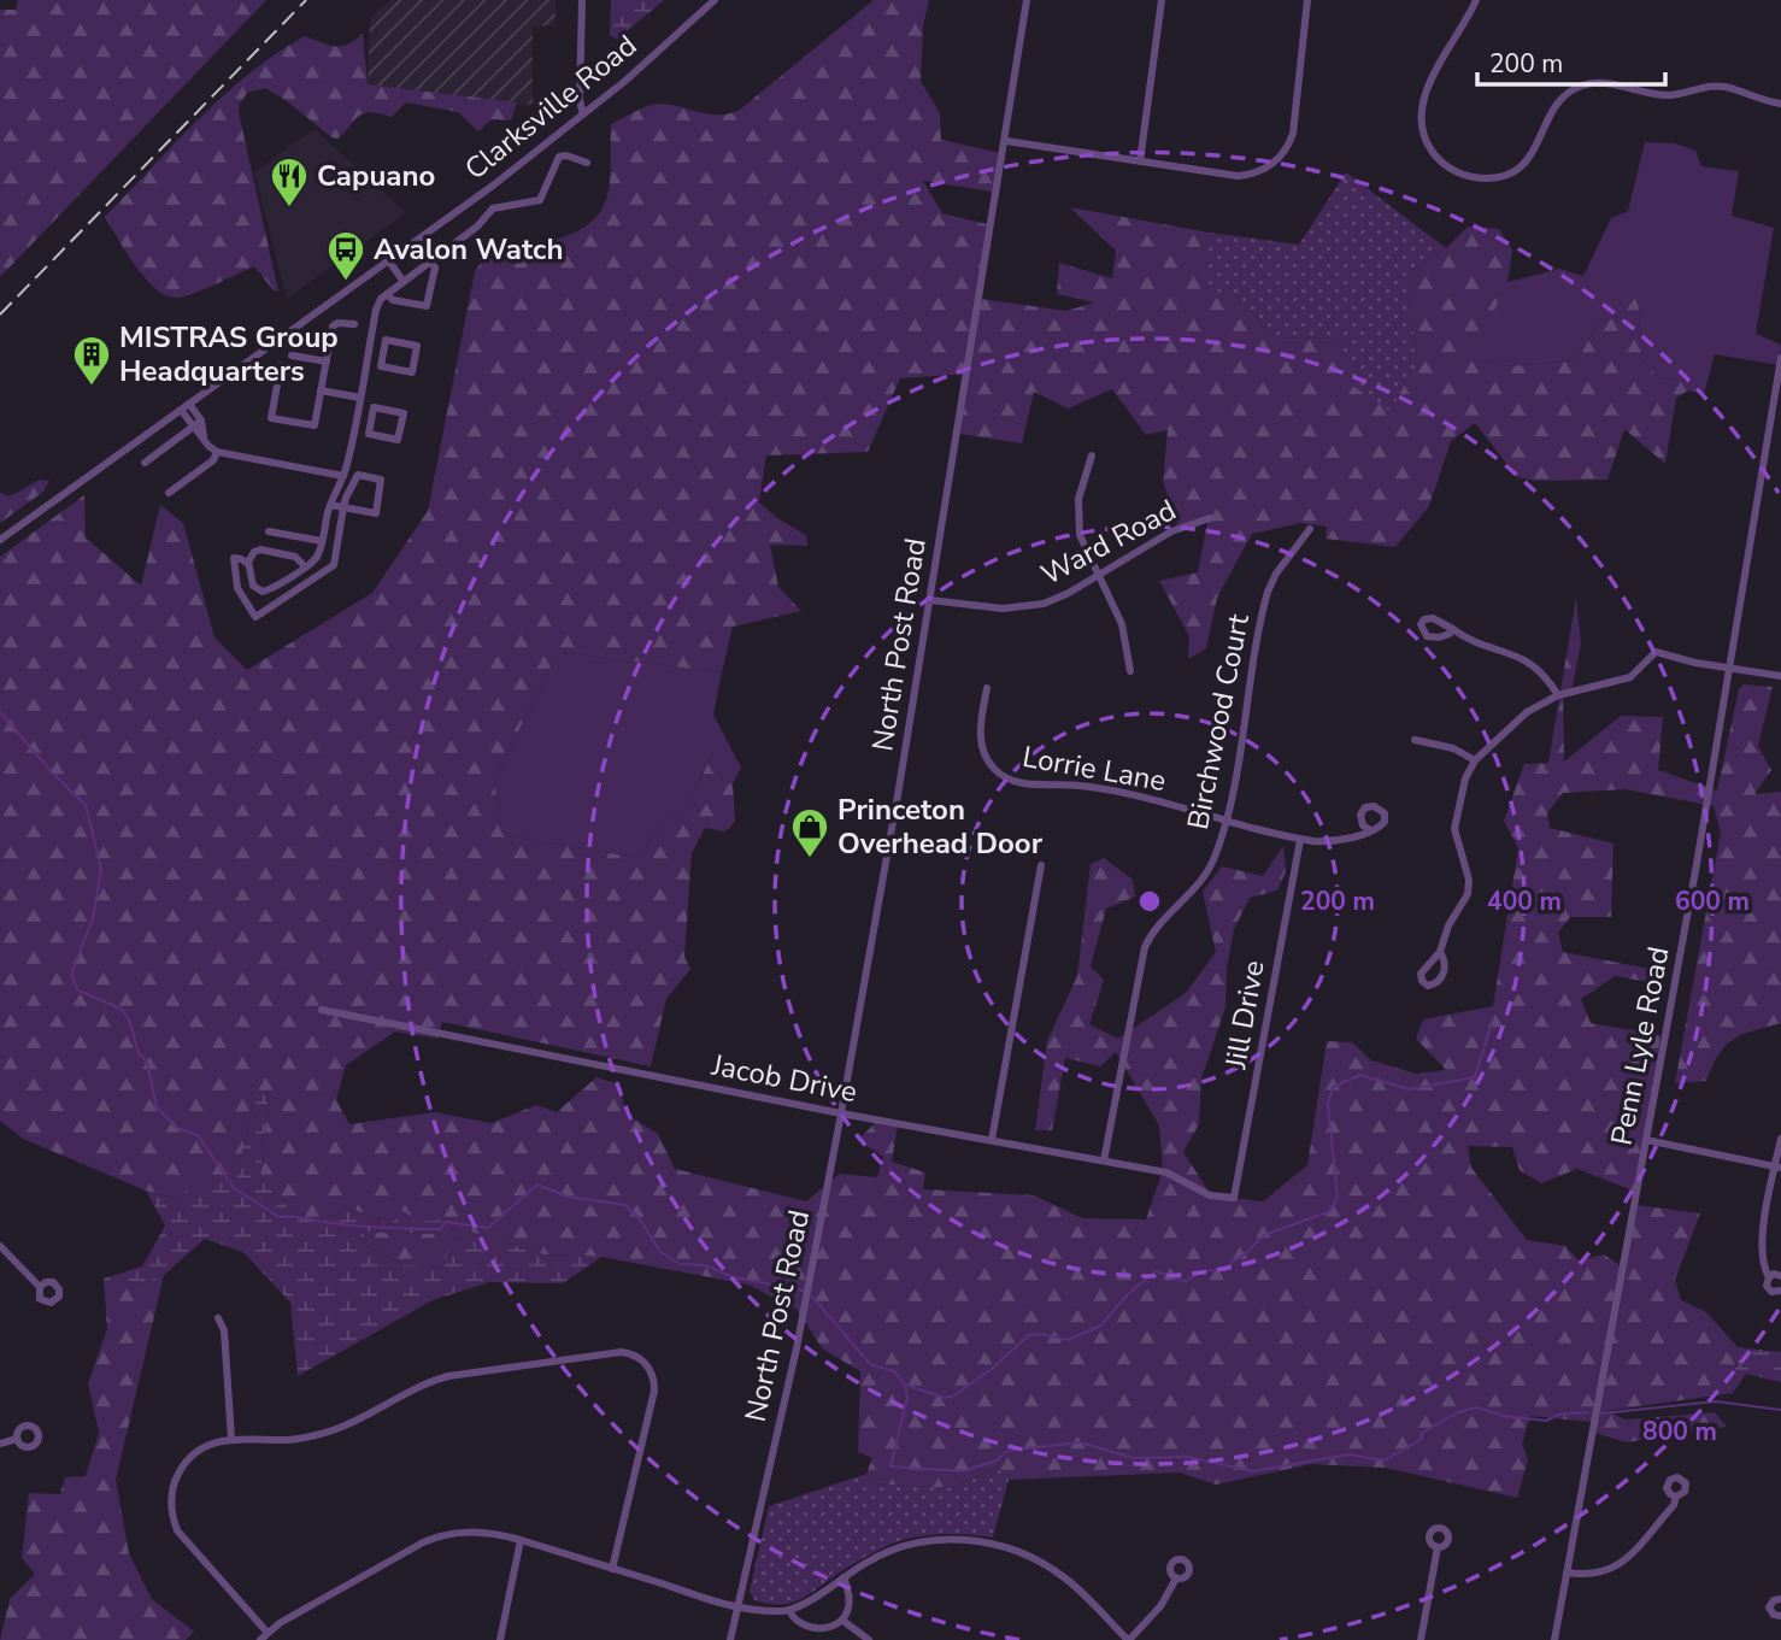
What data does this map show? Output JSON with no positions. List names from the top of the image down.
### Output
{
  "streets": {
    "street": [
      "Clarksville Road",
      "Ward Road",
      "North Post Road",
      "Birchwood Court",
      "Lorrie Lane",
      "Jill Drive",
      "Penn Lyle Road",
      "Jacob Drive"
    ]
  },
  "crossings": [
    ["Ward Road", "North Post Road"],
    ["North Post Road", "Jacob Drive"],
    ["Birchwood Court", "Lorrie Lane"],
    ["Birchwood Court", "Jacob Drive"],
    ["Lorrie Lane", "Jill Drive"],
    ["Jill Drive", "Jacob Drive"]
  ],
  "places": {
    "restaurant": ["Capuano"],
    "bus stop": ["Avalon Watch"],
    "building": ["MISTRAS Group Headquarters"],
    "shop": ["Princeton Overhead Door"]
  },
  "scale_bar": "200 m",
  "rings": [
    "200 m",
    "400 m",
    "600 m",
    "800 m"
  ]
}
